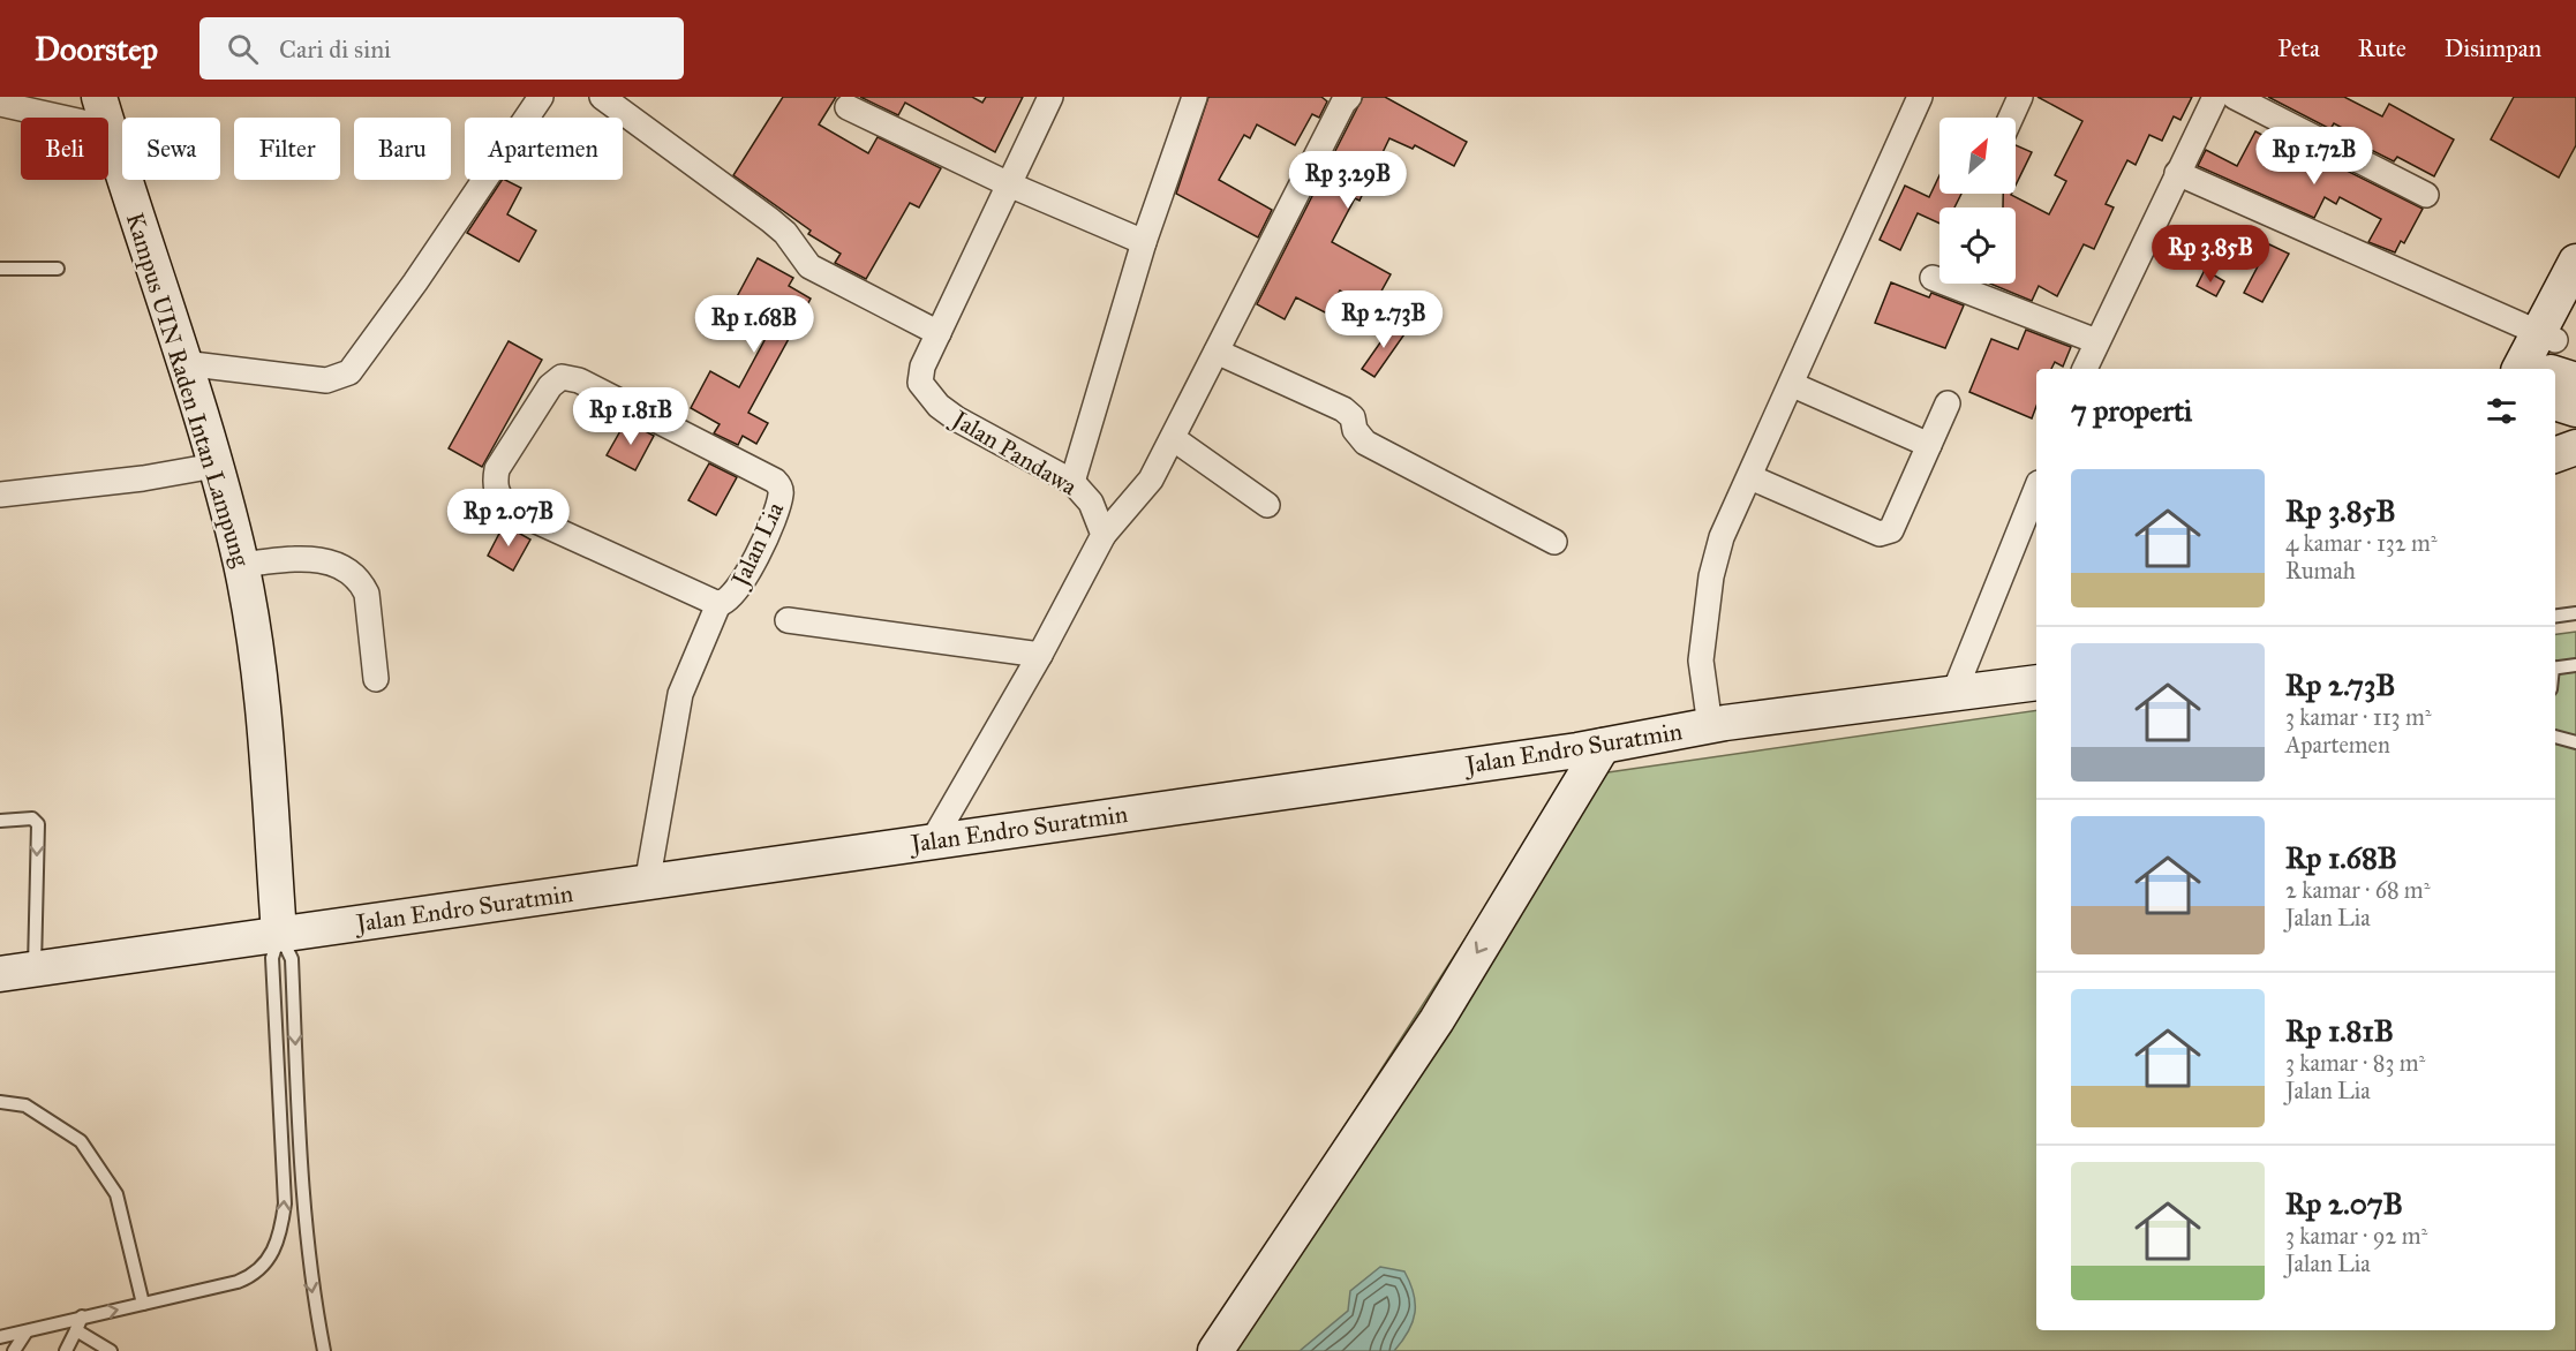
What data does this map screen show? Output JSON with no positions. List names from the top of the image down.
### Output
{
  "streets": {
    "street": [
      "Kampus UIN Raden Intan Lampung",
      "Jalan Pandawa",
      "Jalan Lia",
      "Jalan Endro Suratmin"
    ]
  },
  "crossings": [
    ["Kampus UIN Raden Intan Lampung", "Jalan Endro Suratmin"],
    ["Jalan Lia", "Jalan Endro Suratmin"]
  ],
  "north": "top right",
  "page": {
    "header": "Doorstep",
    "search": "Cari di sini",
    "nav": ["Peta", "Rute", "Disimpan"],
    "chip": [
      "Beli",
      "Sewa",
      "Filter",
      "Baru",
      "Apartemen"
    ],
    "price": [
      "Rp 1.72B",
      "Rp 3.29B",
      "Rp 3.85B",
      "Rp 2.73B",
      "Rp 1.68B",
      "Rp 1.81B",
      "Rp 2.07B"
    ],
    "heading": "7 properti",
    "list": [
      {
        "name": "Rp 3.85B",
        "note": "4 kamar · 132 m² · Rumah"
      },
      {
        "name": "Rp 2.73B",
        "note": "3 kamar · 113 m² · Apartemen"
      },
      {
        "name": "Rp 1.68B",
        "note": "2 kamar · 68 m² · Jalan Lia"
      },
      {
        "name": "Rp 1.81B",
        "note": "3 kamar · 83 m² · Jalan Lia"
      },
      {
        "name": "Rp 2.07B",
        "note": "3 kamar · 92 m² · Jalan Lia"
      }
    ]
  }
}
